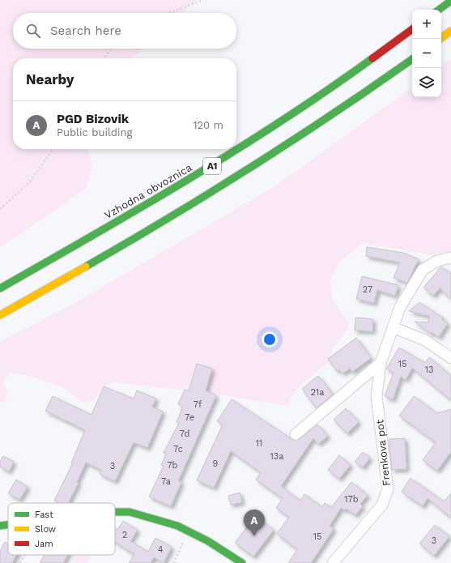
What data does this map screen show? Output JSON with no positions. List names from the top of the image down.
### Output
{
  "streets": {
    "main road": ["A1", "Vzhodna obvoznica"],
    "street": ["Frenkova pot"]
  },
  "house_numbers": [
    "27",
    "15",
    "13",
    "21a",
    "7f",
    "7e",
    "7d",
    "11",
    "7c",
    "13a",
    "9",
    "7b",
    "3",
    "7a",
    "17b",
    "2",
    "15",
    "3",
    "4"
  ],
  "legend": ["Fast", "Slow", "Jam"],
  "page": {
    "map_buttons": ["+", "−"],
    "search": "Search here",
    "heading": "Nearby",
    "list": [
      {
        "mark": "A",
        "name": "PGD Bizovik",
        "note": "Public building",
        "value": "120 m"
      }
    ],
    "pins": "A"
  }
}
